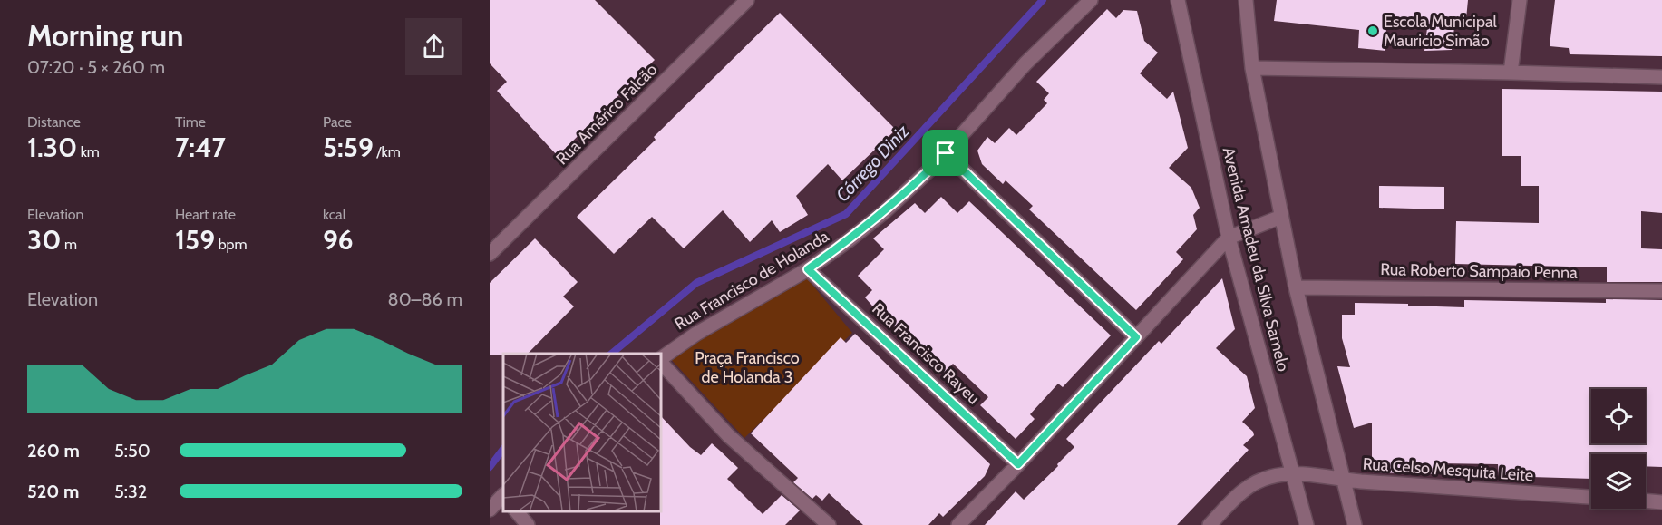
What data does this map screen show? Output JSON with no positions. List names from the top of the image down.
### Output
{
  "streets": {
    "street": [
      "Rua Américo Falcão",
      "Avenida Amadeu da Silva Samelo",
      "Rua Roberto Sampaio Penna",
      "Rua Francisco de Holanda",
      "Rua Francisco Rayeu",
      "Rua Celso Mesquita Leite"
    ]
  },
  "crossings": [
    ["Avenida Amadeu da Silva Samelo", "Rua Roberto Sampaio Penna"],
    ["Avenida Amadeu da Silva Samelo", "Rua Celso Mesquita Leite"],
    ["Rua Francisco de Holanda", "Rua Francisco Rayeu"]
  ],
  "water": ["Córrego Diniz"],
  "parks": ["Praça Francisco de Holanda 3"],
  "places": ["Escola Municipal Mauricio Simão"],
  "page": {
    "heading": ["Morning run", "07:20 · 5 × 260 m"],
    "stats": [
      ["Distance", "1.30 km"],
      ["Time", "7:47"],
      ["Pace", "5:59 /km"],
      ["Elevation", "30 m"],
      ["Heart rate", "159 bpm"],
      ["kcal", "96"]
    ],
    "chart": ["Elevation", "80–86 m"],
    "list": [
      {
        "name": "260 m",
        "note": "5:50"
      },
      {
        "name": "520 m",
        "note": "5:32"
      }
    ]
  }
}
